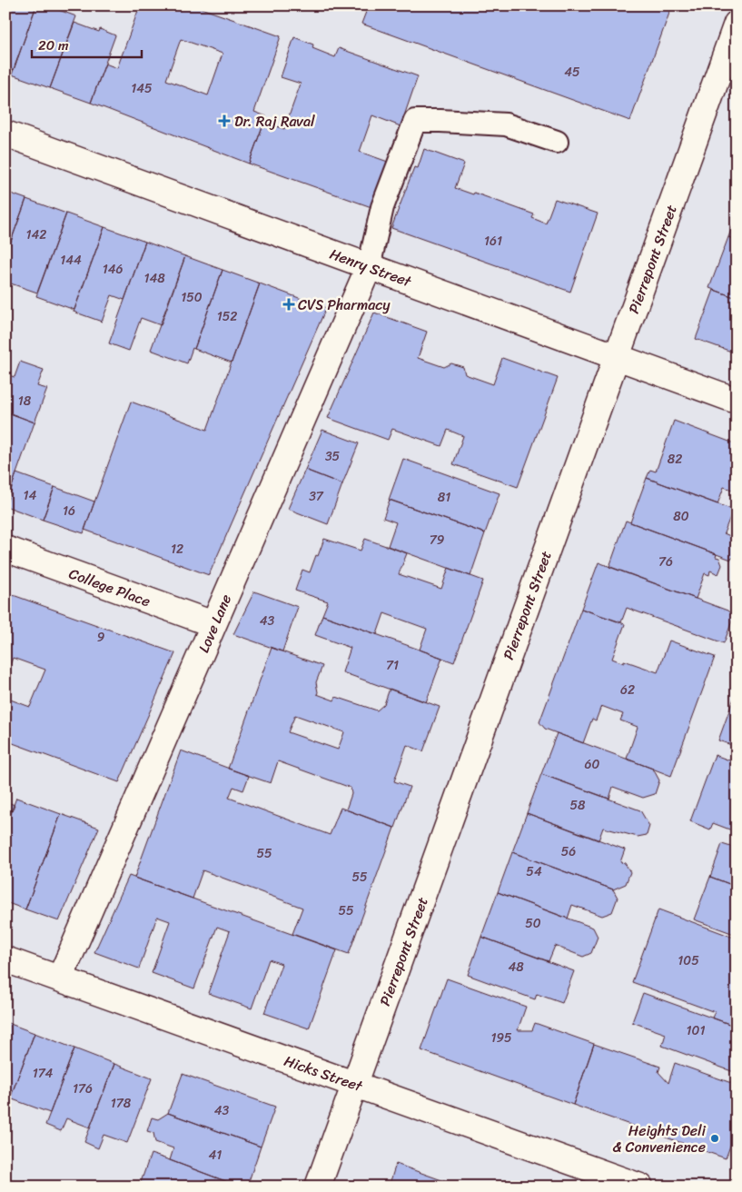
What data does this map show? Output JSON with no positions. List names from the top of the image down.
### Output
{
  "streets": {
    "street": [
      "Pierrepont Street",
      "Henry Street",
      "College Place",
      "Love Lane",
      "Hicks Street"
    ]
  },
  "crossings": [
    ["Pierrepont Street", "Henry Street"],
    ["Pierrepont Street", "Hicks Street"],
    ["Henry Street", "Love Lane"],
    ["College Place", "Love Lane"],
    ["Love Lane", "Hicks Street"]
  ],
  "places": {
    "health": ["Dr. Raj Raval", "CVS Pharmacy"],
    "other": ["Heights Deli & Convenience"]
  },
  "house_numbers": [
    "45",
    "145",
    "142",
    "161",
    "144",
    "146",
    "148",
    "150",
    "152",
    "18",
    "35",
    "82",
    "14",
    "37",
    "81",
    "16",
    "80",
    "79",
    "12",
    "76",
    "43",
    "9",
    "71",
    "62",
    "60",
    "58",
    "56",
    "55",
    "54",
    "55",
    "55",
    "50",
    "105",
    "48",
    "101",
    "195",
    "174",
    "176",
    "178",
    "43",
    "41"
  ],
  "scale_bar": "20 m"
}
